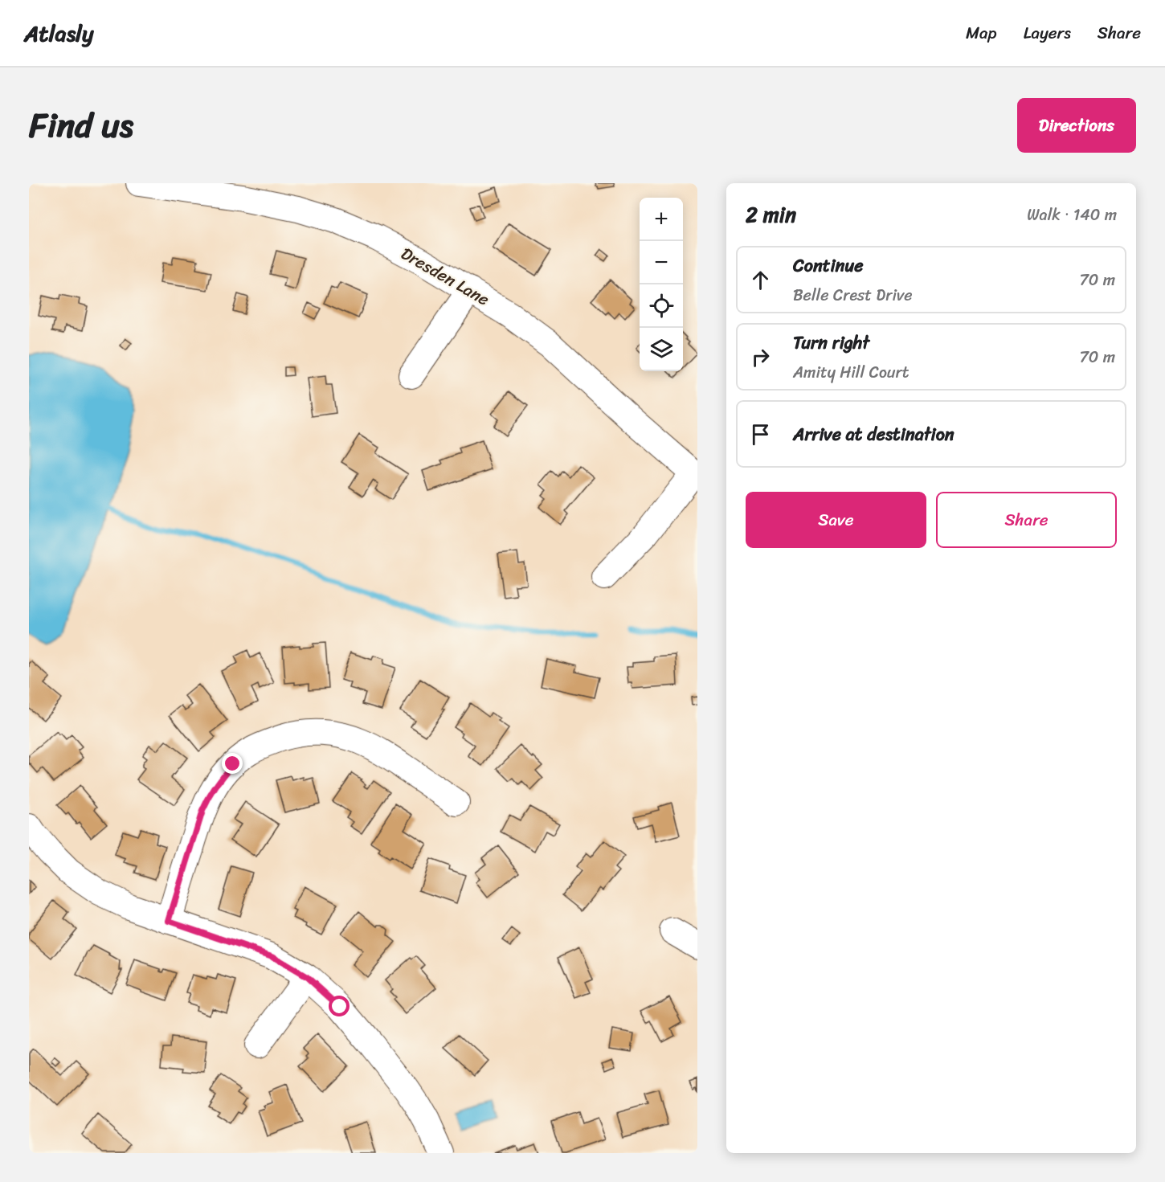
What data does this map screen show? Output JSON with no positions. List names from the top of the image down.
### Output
{
  "streets": {
    "street": ["Dresden Lane"]
  },
  "page": {
    "header": "Atlasly",
    "nav": ["Map", "Layers", "Share"],
    "title": "Find us",
    "buttons": [
      "Directions",
      ["Save", "Share"]
    ],
    "heading": ["2 min", "Walk · 140 m"],
    "map_buttons": ["+", "−"],
    "list": [
      ["Continue", "Belle Crest Drive", "70 m"],
      ["Turn right", "Amity Hill Court", "70 m"],
      "Arrive at destination"
    ]
  }
}
